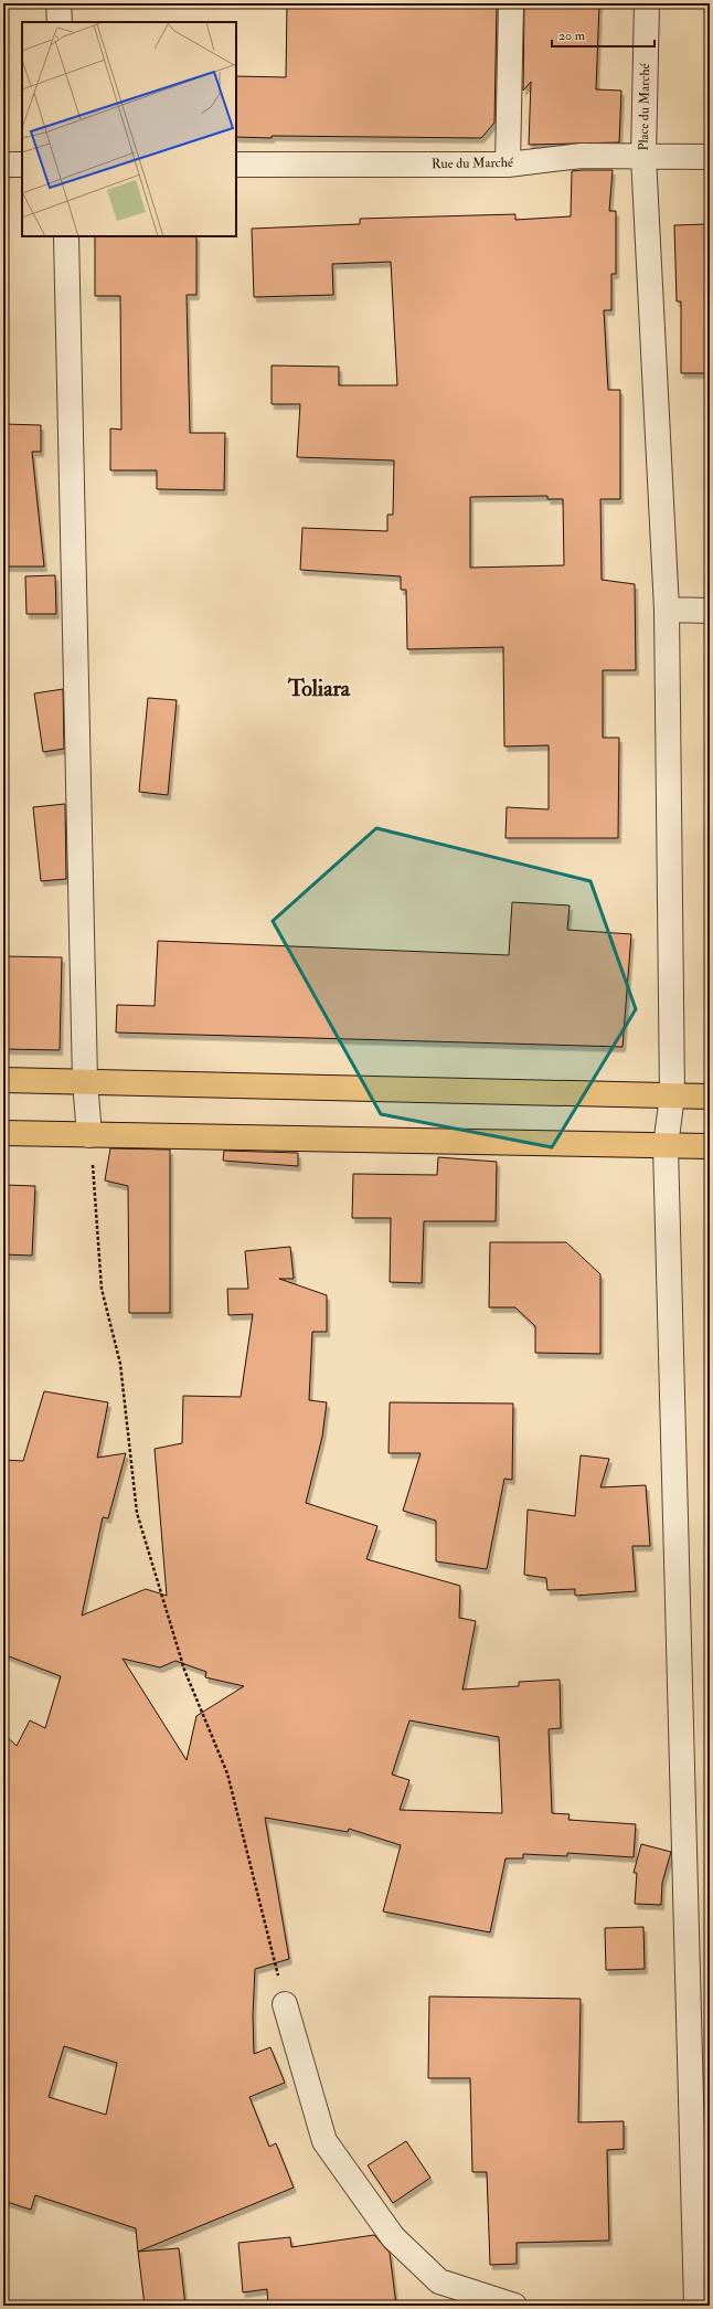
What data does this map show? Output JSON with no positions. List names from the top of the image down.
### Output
{
  "streets": {
    "street": ["Place du Marché", "Rue du Marché"]
  },
  "crossings": [
    ["Place du Marché", "Rue du Marché"]
  ],
  "districts": ["Toliara"],
  "scale_bar": "20 m"
}
